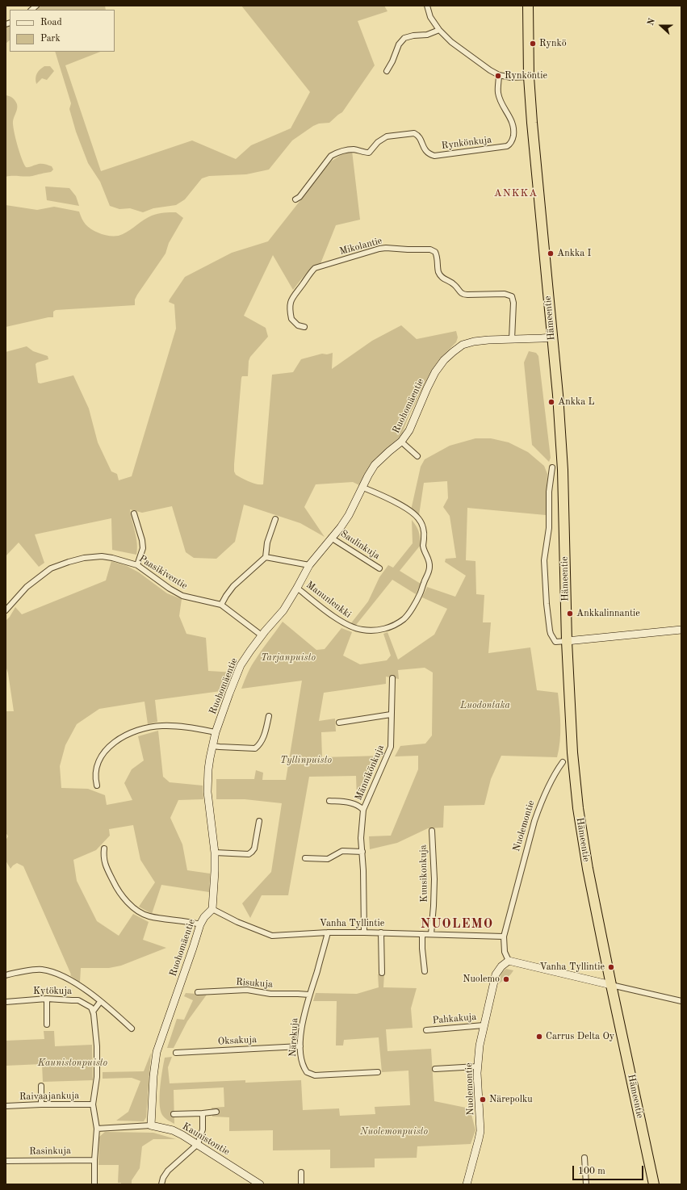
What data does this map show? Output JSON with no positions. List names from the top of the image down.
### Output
{
  "streets": {
    "highway": ["Hämeentie"],
    "street": [
      "Rynkönkuja",
      "Mikolantie",
      "Ruohomäentie",
      "Saulinkuja",
      "Paasikiventie",
      "Manunlenkki",
      "Männikönkuja",
      "Nuolemontie",
      "Kuusikonkuja",
      "Vanha Tyllintie",
      "Risukuja",
      "Kytökuja",
      "Pahkakuja",
      "Närekuja",
      "Oksakuja",
      "Raivaajankuja",
      "Kaunistontie",
      "Rasinkuja"
    ]
  },
  "crossings": [
    ["Mikolantie", "Ruohomäentie"],
    ["Hämeentie", "Ruohomäentie"],
    ["Ruohomäentie", "Saulinkuja"],
    ["Ruohomäentie", "Paasikiventie"],
    ["Ruohomäentie", "Manunlenkki"],
    ["Ruohomäentie", "Vanha Tyllintie"],
    ["Ruohomäentie", "Kaunistontie"],
    ["Männikönkuja", "Vanha Tyllintie"],
    ["Nuolemontie", "Vanha Tyllintie"],
    ["Nuolemontie", "Pahkakuja"],
    ["Kuusikonkuja", "Vanha Tyllintie"],
    ["Vanha Tyllintie", "Närekuja"],
    ["Risukuja", "Närekuja"],
    ["Närekuja", "Oksakuja"]
  ],
  "districts": ["ANKKA", "NUOLEMO"],
  "parks": [
    "Tarjanpuisto",
    "Luodontaka",
    "Tyllinpuisto",
    "Kaunistonpuisto",
    "Nuolemonpuisto"
  ],
  "places": [
    "Rynkö",
    "Rynköntie",
    "Ankka I",
    "Ankka L",
    "Ankkalinnantie",
    "Vanha Tyllintie",
    "Nuolemo",
    "Carrus Delta Oy",
    "Närepolku"
  ],
  "legend": ["Road", "Park"],
  "scale_bar": "100 m",
  "north": "left"
}
